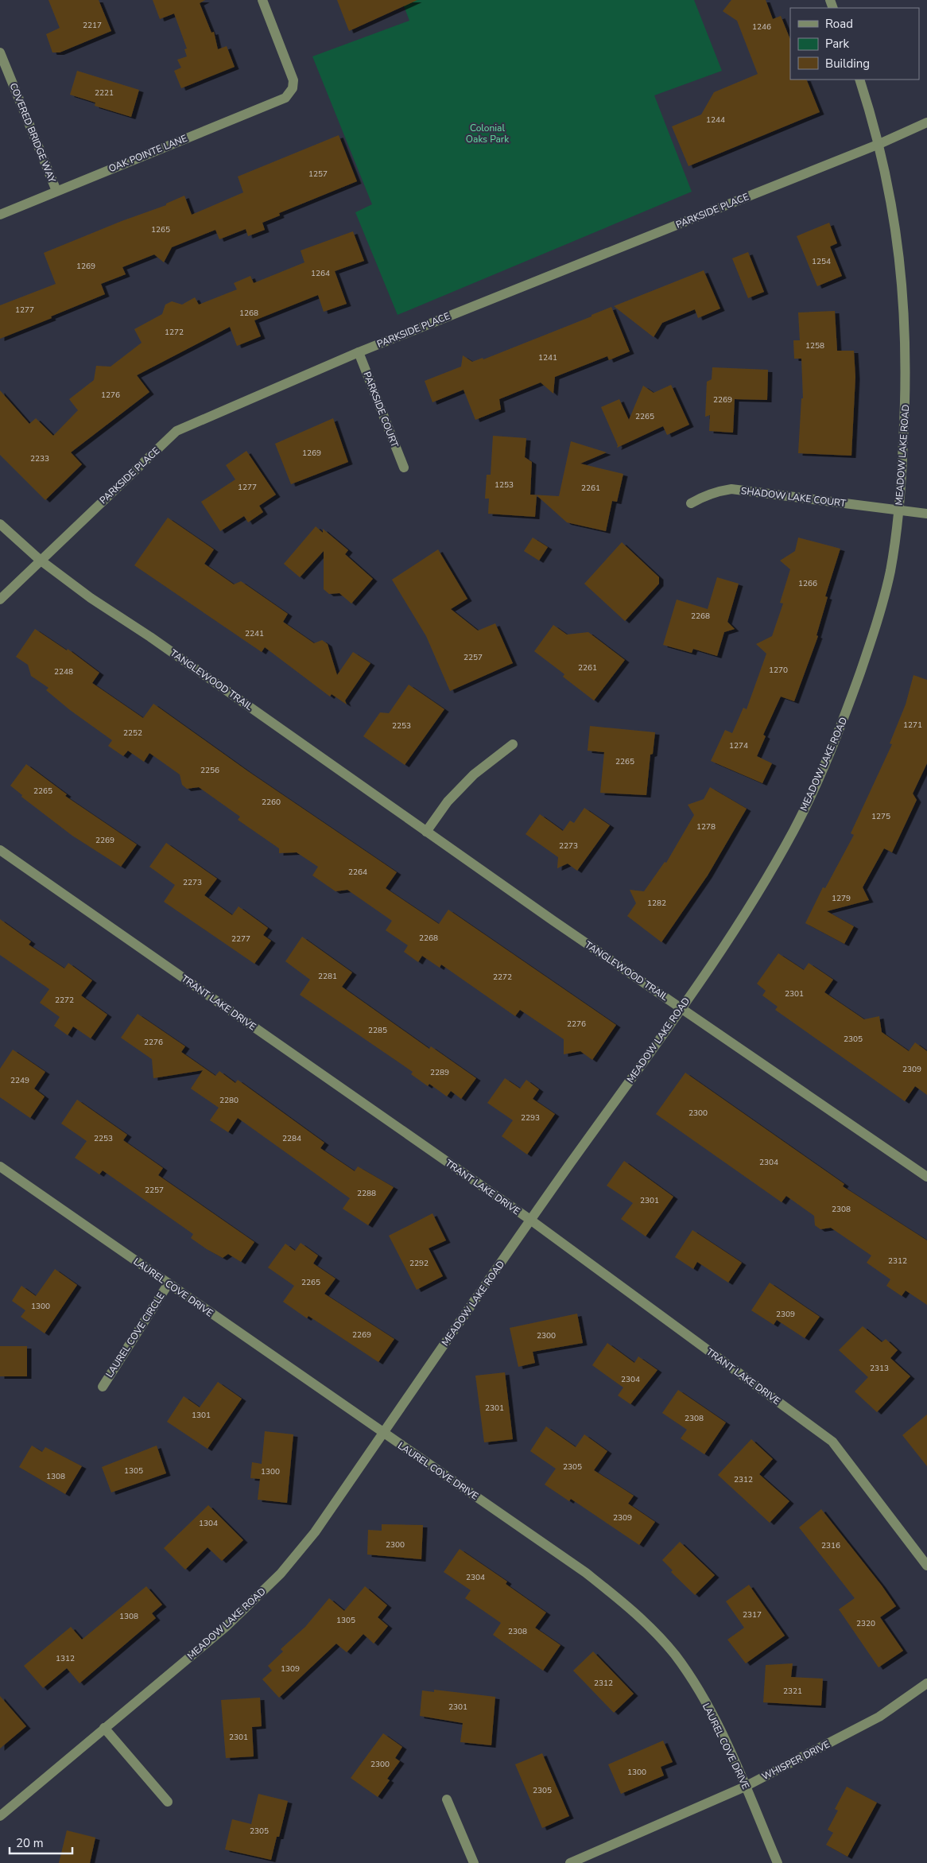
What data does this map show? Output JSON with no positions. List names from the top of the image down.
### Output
{
  "streets": {
    "street": [
      "COVERED BRIDGE WAY",
      "OAK POINTE LANE",
      "PARKSIDE PLACE",
      "PARKSIDE COURT",
      "MEADOW LAKE ROAD",
      "SHADOW LAKE COURT",
      "TANGLEWOOD TRAIL",
      "TRANT LAKE DRIVE",
      "LAUREL COVE DRIVE",
      "LAUREL COVE CIRCLE",
      "WHISPER DRIVE"
    ]
  },
  "crossings": [
    ["COVERED BRIDGE WAY", "OAK POINTE LANE"],
    ["PARKSIDE PLACE", "PARKSIDE COURT"],
    ["PARKSIDE PLACE", "MEADOW LAKE ROAD"],
    ["PARKSIDE PLACE", "TANGLEWOOD TRAIL"],
    ["MEADOW LAKE ROAD", "SHADOW LAKE COURT"],
    ["MEADOW LAKE ROAD", "TANGLEWOOD TRAIL"],
    ["MEADOW LAKE ROAD", "TRANT LAKE DRIVE"],
    ["MEADOW LAKE ROAD", "LAUREL COVE DRIVE"],
    ["LAUREL COVE DRIVE", "LAUREL COVE CIRCLE"],
    ["LAUREL COVE DRIVE", "WHISPER DRIVE"]
  ],
  "parks": ["Colonial Oaks Park"],
  "house_numbers": [
    "2217",
    "1246",
    "2221",
    "1244",
    "1257",
    "1265",
    "1254",
    "1269",
    "1264",
    "1277",
    "1268",
    "1272",
    "1258",
    "1241",
    "1276",
    "2269",
    "2265",
    "1269",
    "2233",
    "1253",
    "1277",
    "2261",
    "1266",
    "2268",
    "2241",
    "2257",
    "2261",
    "1270",
    "2248",
    "1271",
    "2253",
    "2252",
    "1274",
    "2265",
    "2256",
    "2265",
    "2260",
    "1275",
    "1278",
    "2269",
    "2273",
    "2264",
    "2273",
    "1279",
    "1282",
    "2268",
    "2277",
    "2281",
    "2272",
    "2301",
    "2272",
    "2276",
    "2285",
    "2305",
    "2276",
    "2309",
    "2289",
    "2249",
    "2280",
    "2300",
    "2293",
    "2253",
    "2284",
    "2304",
    "2257",
    "2288",
    "2301",
    "2308",
    "2312",
    "2292",
    "2265",
    "1300",
    "2309",
    "2269",
    "2300",
    "2313",
    "2304",
    "2301",
    "1301",
    "2308",
    "2305",
    "1305",
    "1300",
    "1308",
    "2312",
    "2309",
    "1304",
    "2300",
    "2316",
    "2304",
    "2317",
    "1308",
    "1305",
    "2320",
    "2308",
    "1312",
    "1309",
    "2312",
    "2321",
    "2301",
    "2301",
    "2300",
    "1300",
    "2305",
    "2305"
  ],
  "legend": ["Road", "Park", "Building"],
  "scale_bar": "20 m"
}
